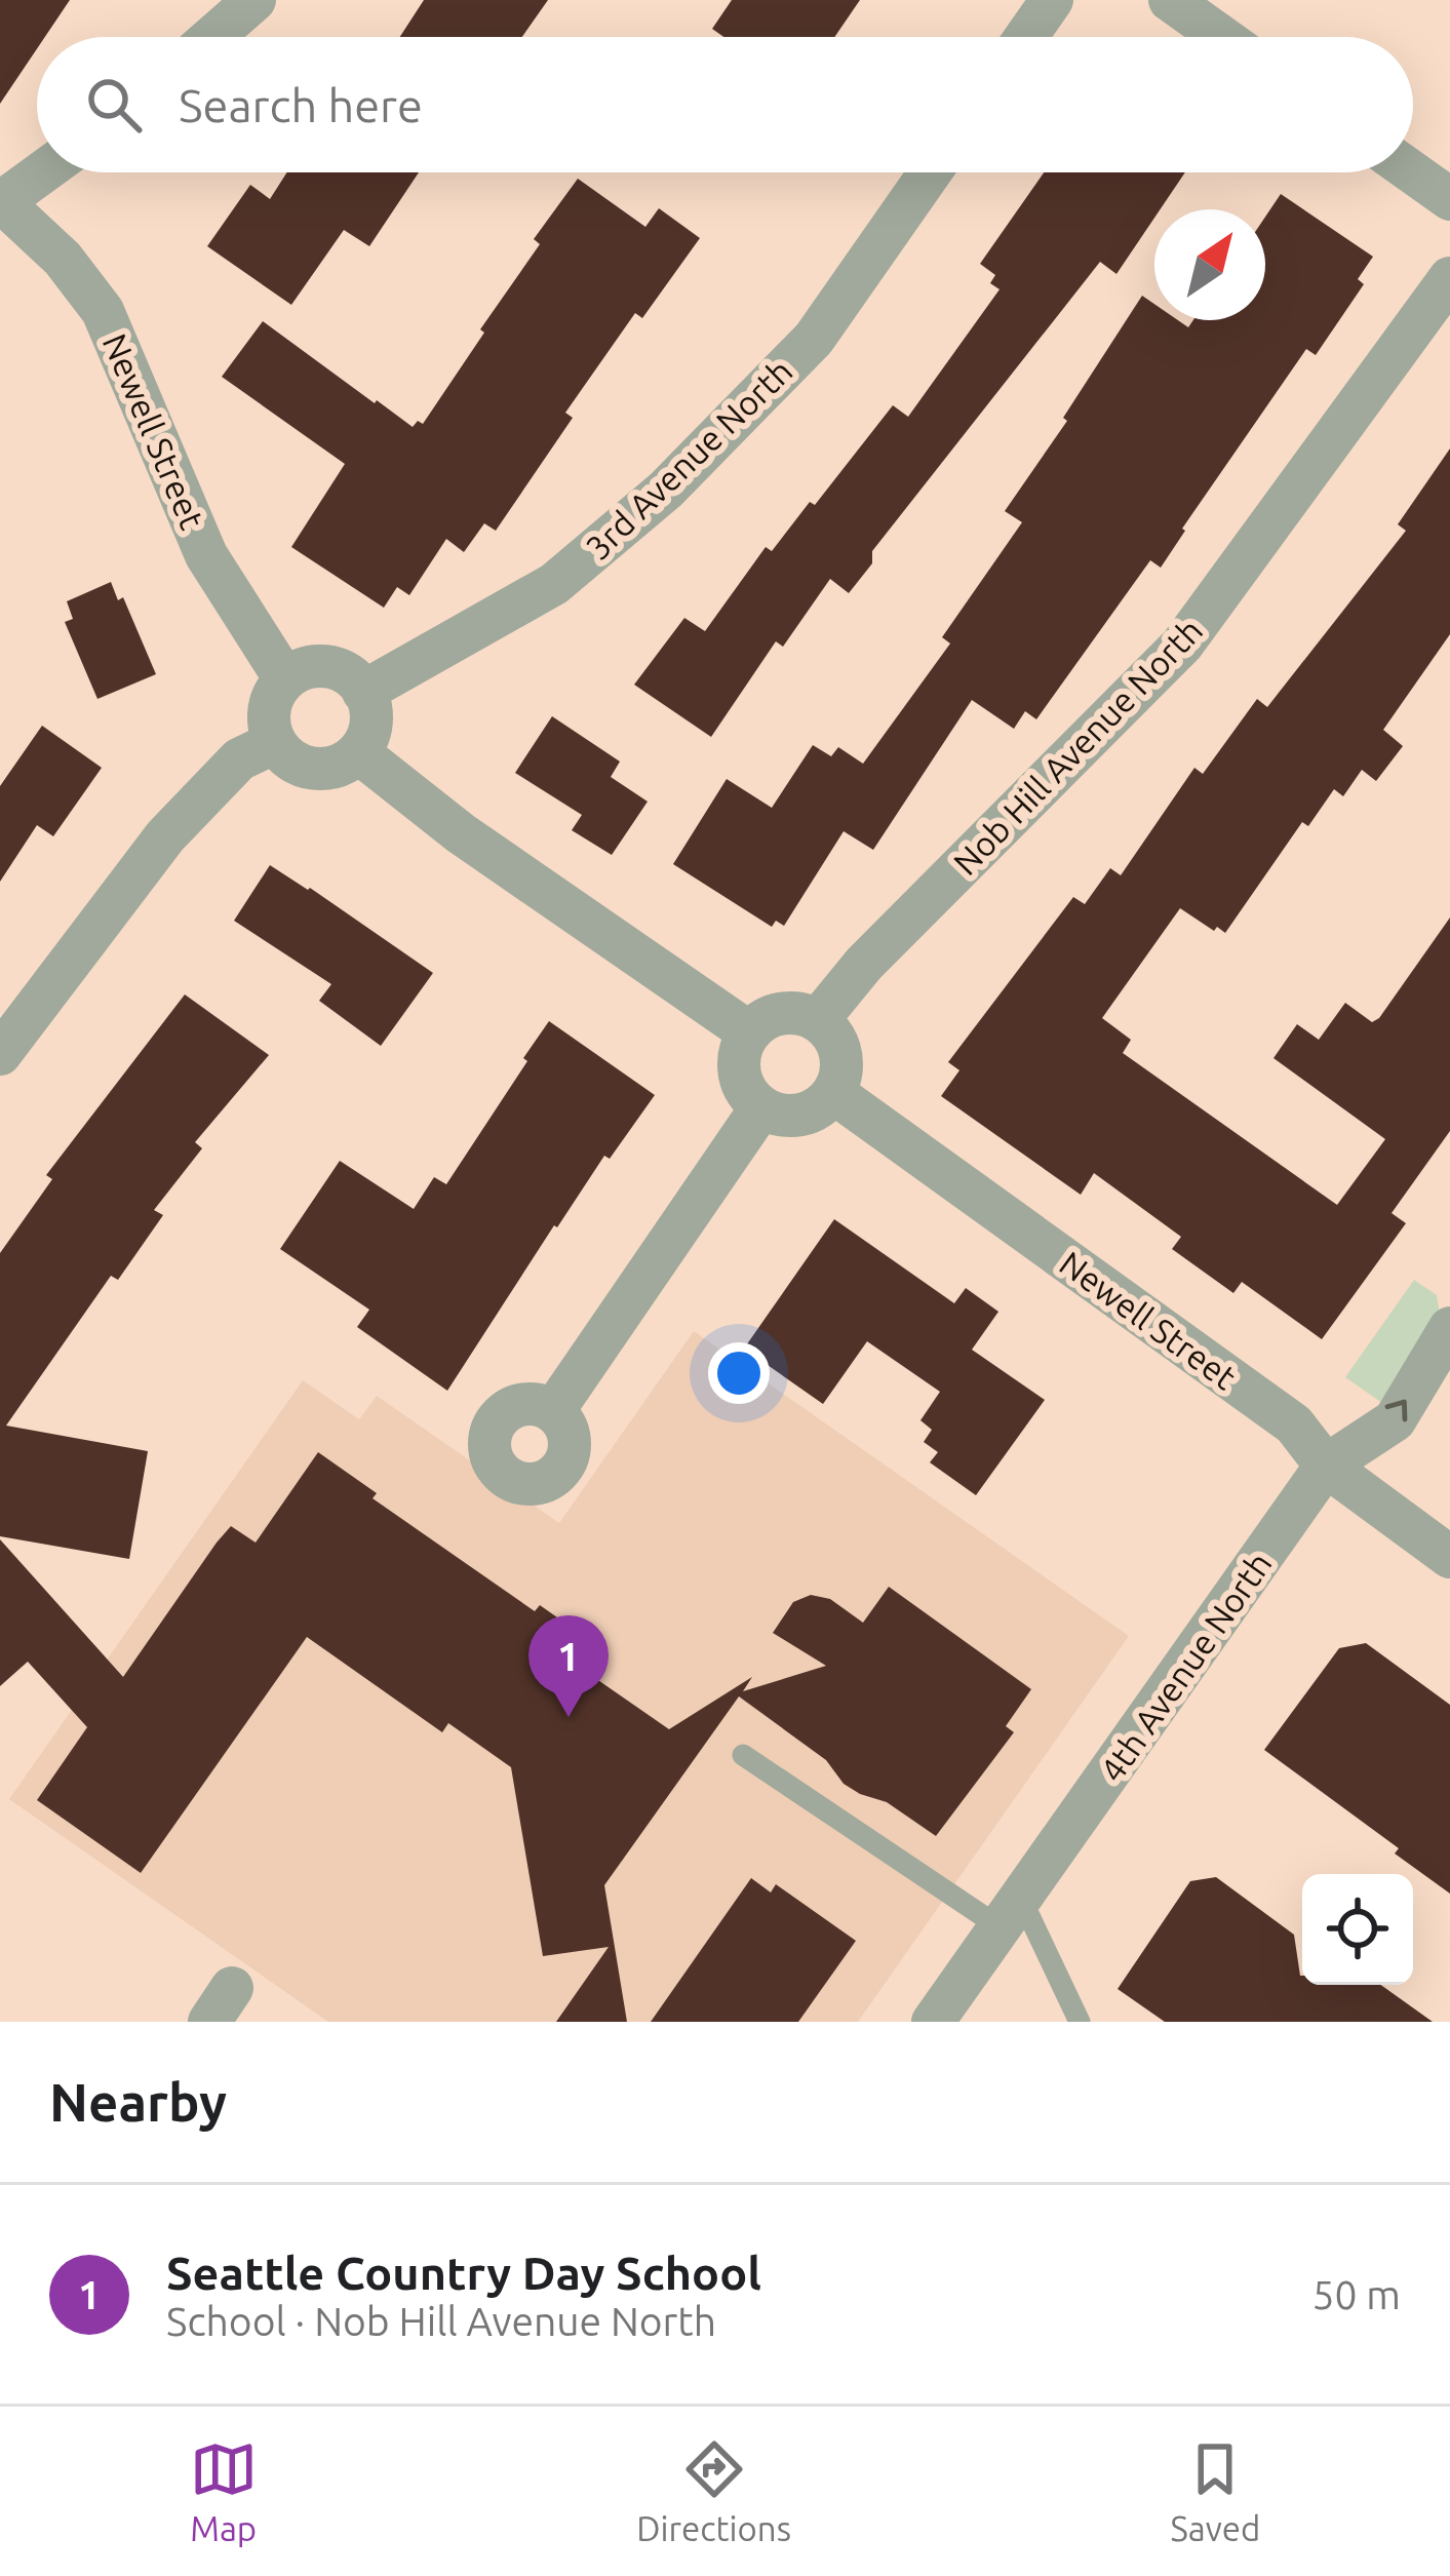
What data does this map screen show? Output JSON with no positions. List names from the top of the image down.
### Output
{
  "streets": {
    "street": [
      "Newell Street",
      "3rd Avenue North",
      "Nob Hill Avenue North",
      "4th Avenue North"
    ]
  },
  "crossings": [
    ["Newell Street", "3rd Avenue North"],
    ["Newell Street", "Nob Hill Avenue North"],
    ["Newell Street", "4th Avenue North"]
  ],
  "north": "top right",
  "page": {
    "search": "Search here",
    "pins": "1",
    "heading": "Nearby",
    "list": [
      {
        "mark": "1",
        "name": "Seattle Country Day School",
        "note": "School · Nob Hill Avenue North",
        "value": "50 m"
      }
    ],
    "nav": ["Map", "Directions", "Saved"]
  }
}
